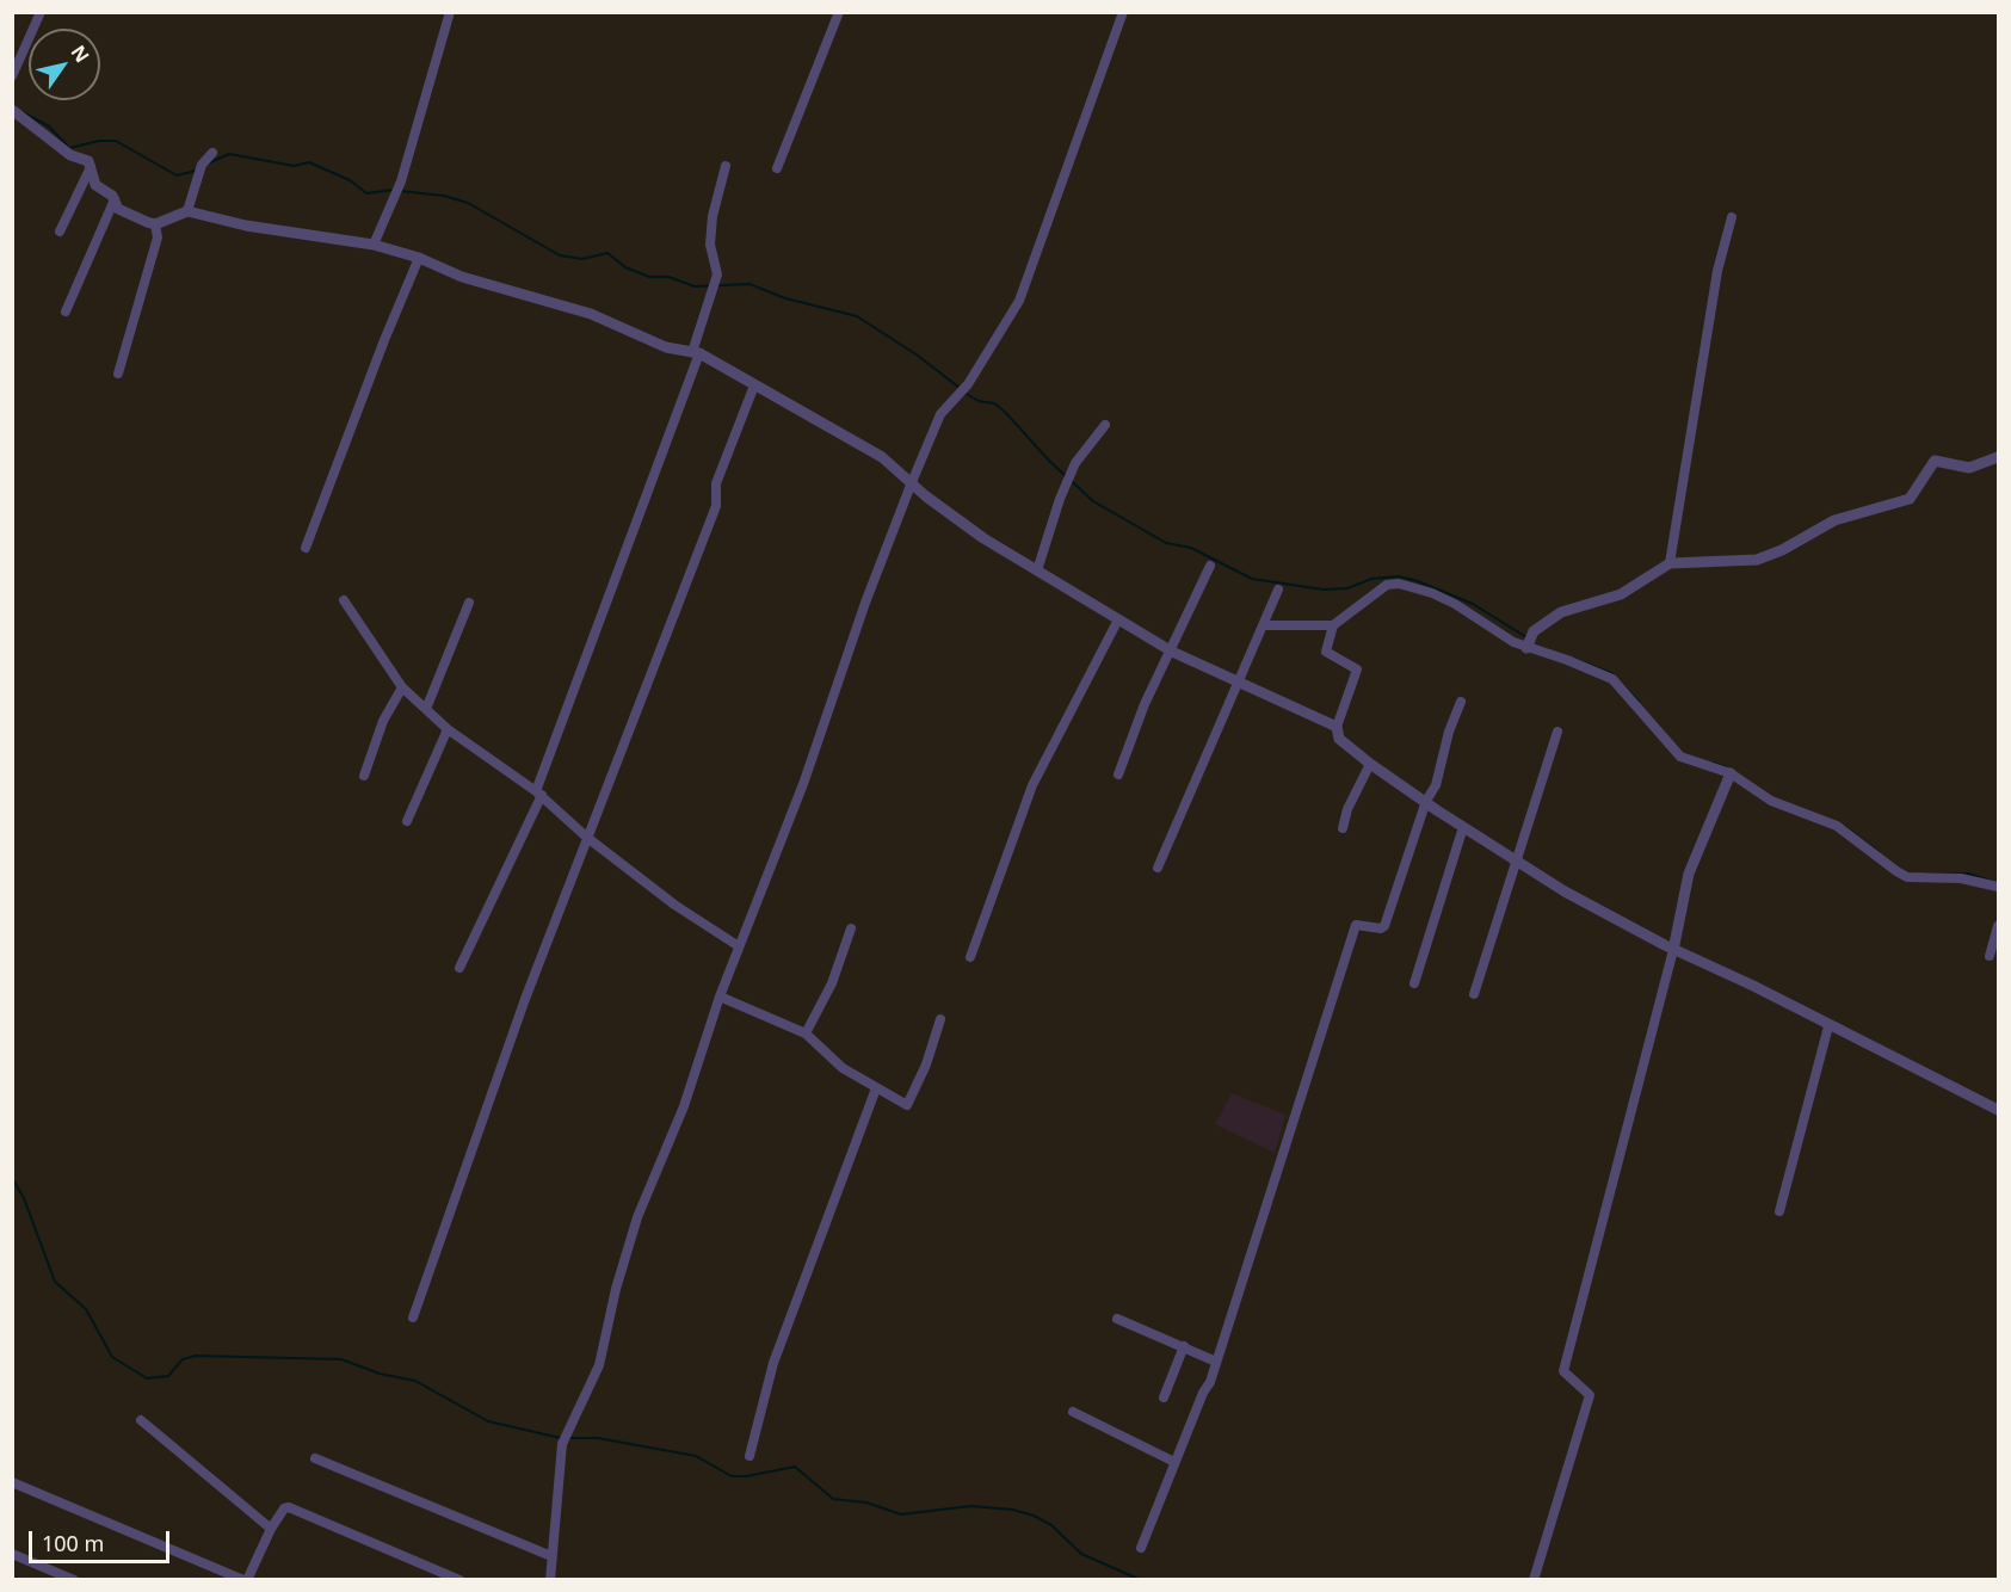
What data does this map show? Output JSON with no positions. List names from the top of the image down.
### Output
{
  "scale_bar": "100 m",
  "north": "top right"
}
